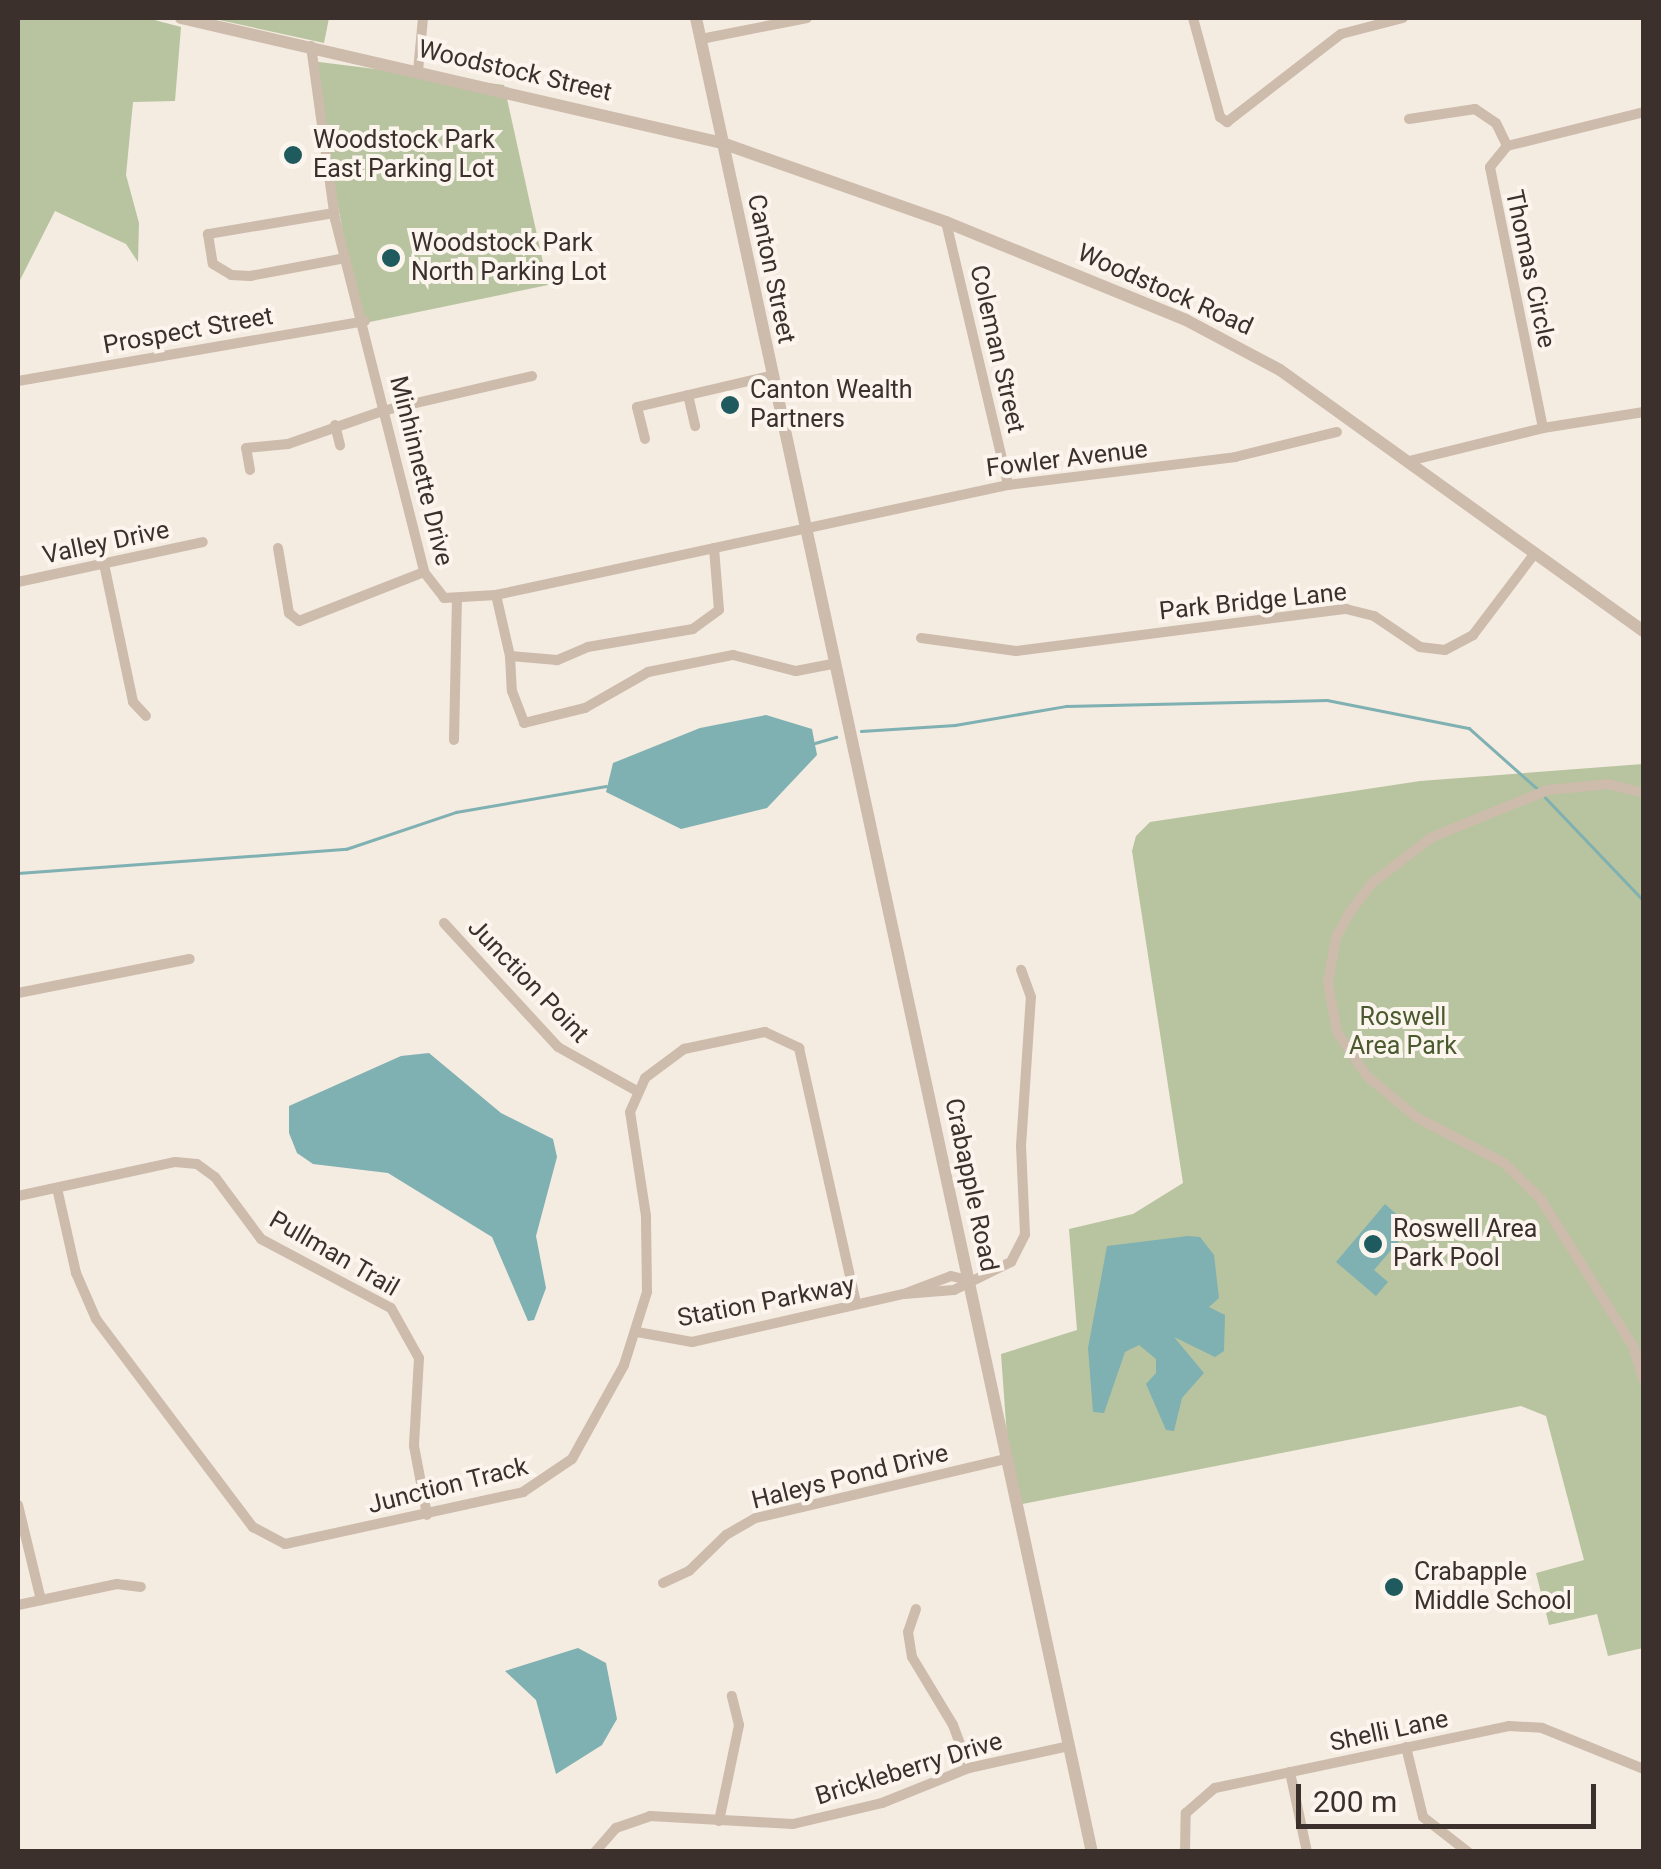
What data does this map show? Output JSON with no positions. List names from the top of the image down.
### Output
{
  "streets": {
    "street": [
      "Woodstock Street",
      "Canton Street",
      "Thomas Circle",
      "Woodstock Road",
      "Prospect Street",
      "Coleman Street",
      "Fowler Avenue",
      "Minhinnette Drive",
      "Valley Drive",
      "Park Bridge Lane",
      "Junction Point",
      "Crabapple Road",
      "Pullman Trail",
      "Station Parkway",
      "Haleys Pond Drive",
      "Junction Track",
      "Shelli Lane",
      "Brickleberry Drive"
    ]
  },
  "crossings": [
    ["Woodstock Street", "Canton Street"],
    ["Woodstock Street", "Woodstock Road"],
    ["Woodstock Street", "Minhinnette Drive"],
    ["Canton Street", "Woodstock Road"],
    ["Canton Street", "Fowler Avenue"],
    ["Canton Street", "Minhinnette Drive"],
    ["Canton Street", "Crabapple Road"],
    ["Woodstock Road", "Coleman Street"],
    ["Woodstock Road", "Park Bridge Lane"],
    ["Prospect Street", "Minhinnette Drive"],
    ["Coleman Street", "Fowler Avenue"],
    ["Fowler Avenue", "Minhinnette Drive"],
    ["Fowler Avenue", "Crabapple Road"],
    ["Minhinnette Drive", "Crabapple Road"],
    ["Junction Point", "Junction Track"],
    ["Crabapple Road", "Station Parkway"],
    ["Crabapple Road", "Haleys Pond Drive"],
    ["Crabapple Road", "Brickleberry Drive"],
    ["Pullman Trail", "Junction Track"],
    ["Station Parkway", "Junction Track"]
  ],
  "parks": ["Roswell Area Park"],
  "places": [
    "Woodstock Park East Parking Lot",
    "Woodstock Park North Parking Lot",
    "Canton Wealth Partners",
    "Roswell Area Park Pool",
    "Crabapple Middle School"
  ],
  "scale_bar": "200 m"
}
